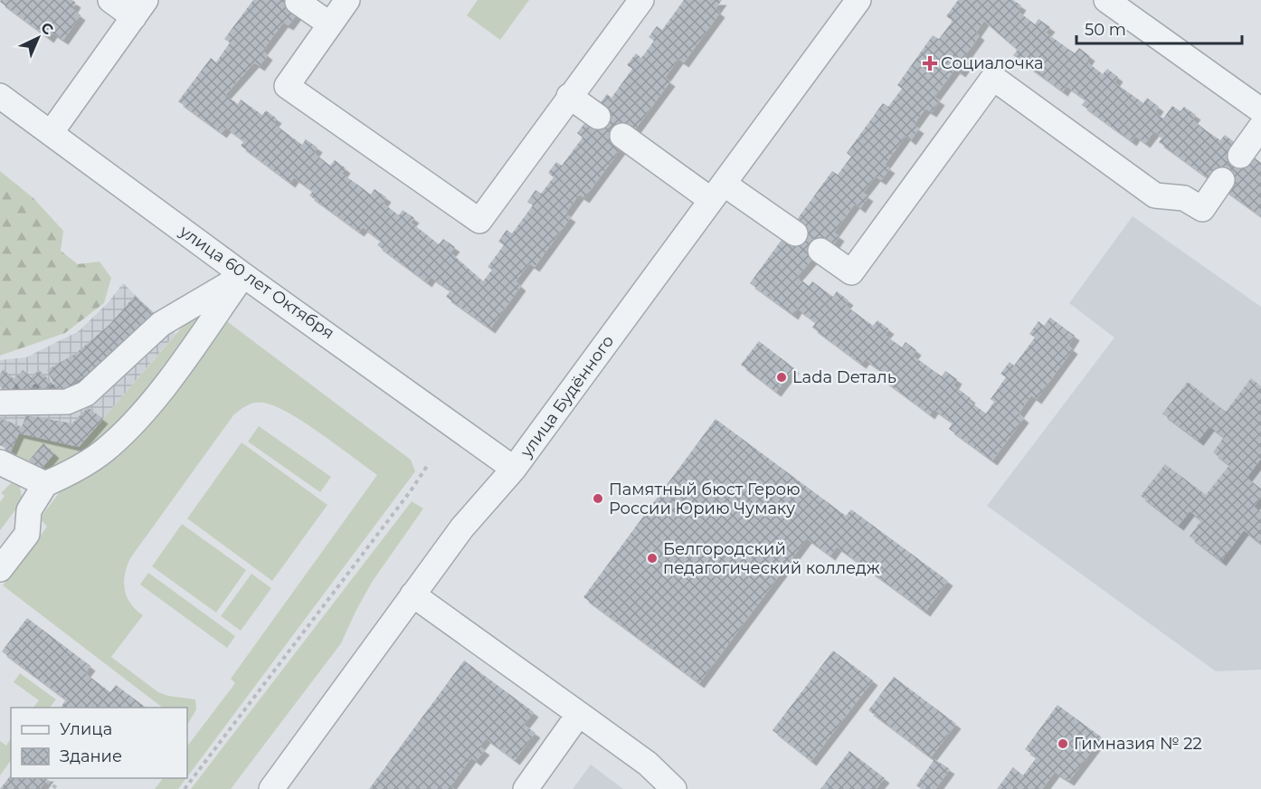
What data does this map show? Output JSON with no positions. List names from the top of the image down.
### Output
{
  "streets": {
    "street": ["улица 60 лет Октября", "улица Будённого"]
  },
  "crossings": [
    ["улица 60 лет Октября", "улица Будённого"]
  ],
  "places": {
    "health": ["Социалочка"],
    "other": [
      "Lada Dеталь",
      "Памятный бюст Герою России Юрию Чумаку",
      "Белгородский педагогический колледж",
      "Гимназия № 22"
    ]
  },
  "legend": ["Улица", "Здание"],
  "scale_bar": "50 m",
  "north": "top right"
}
